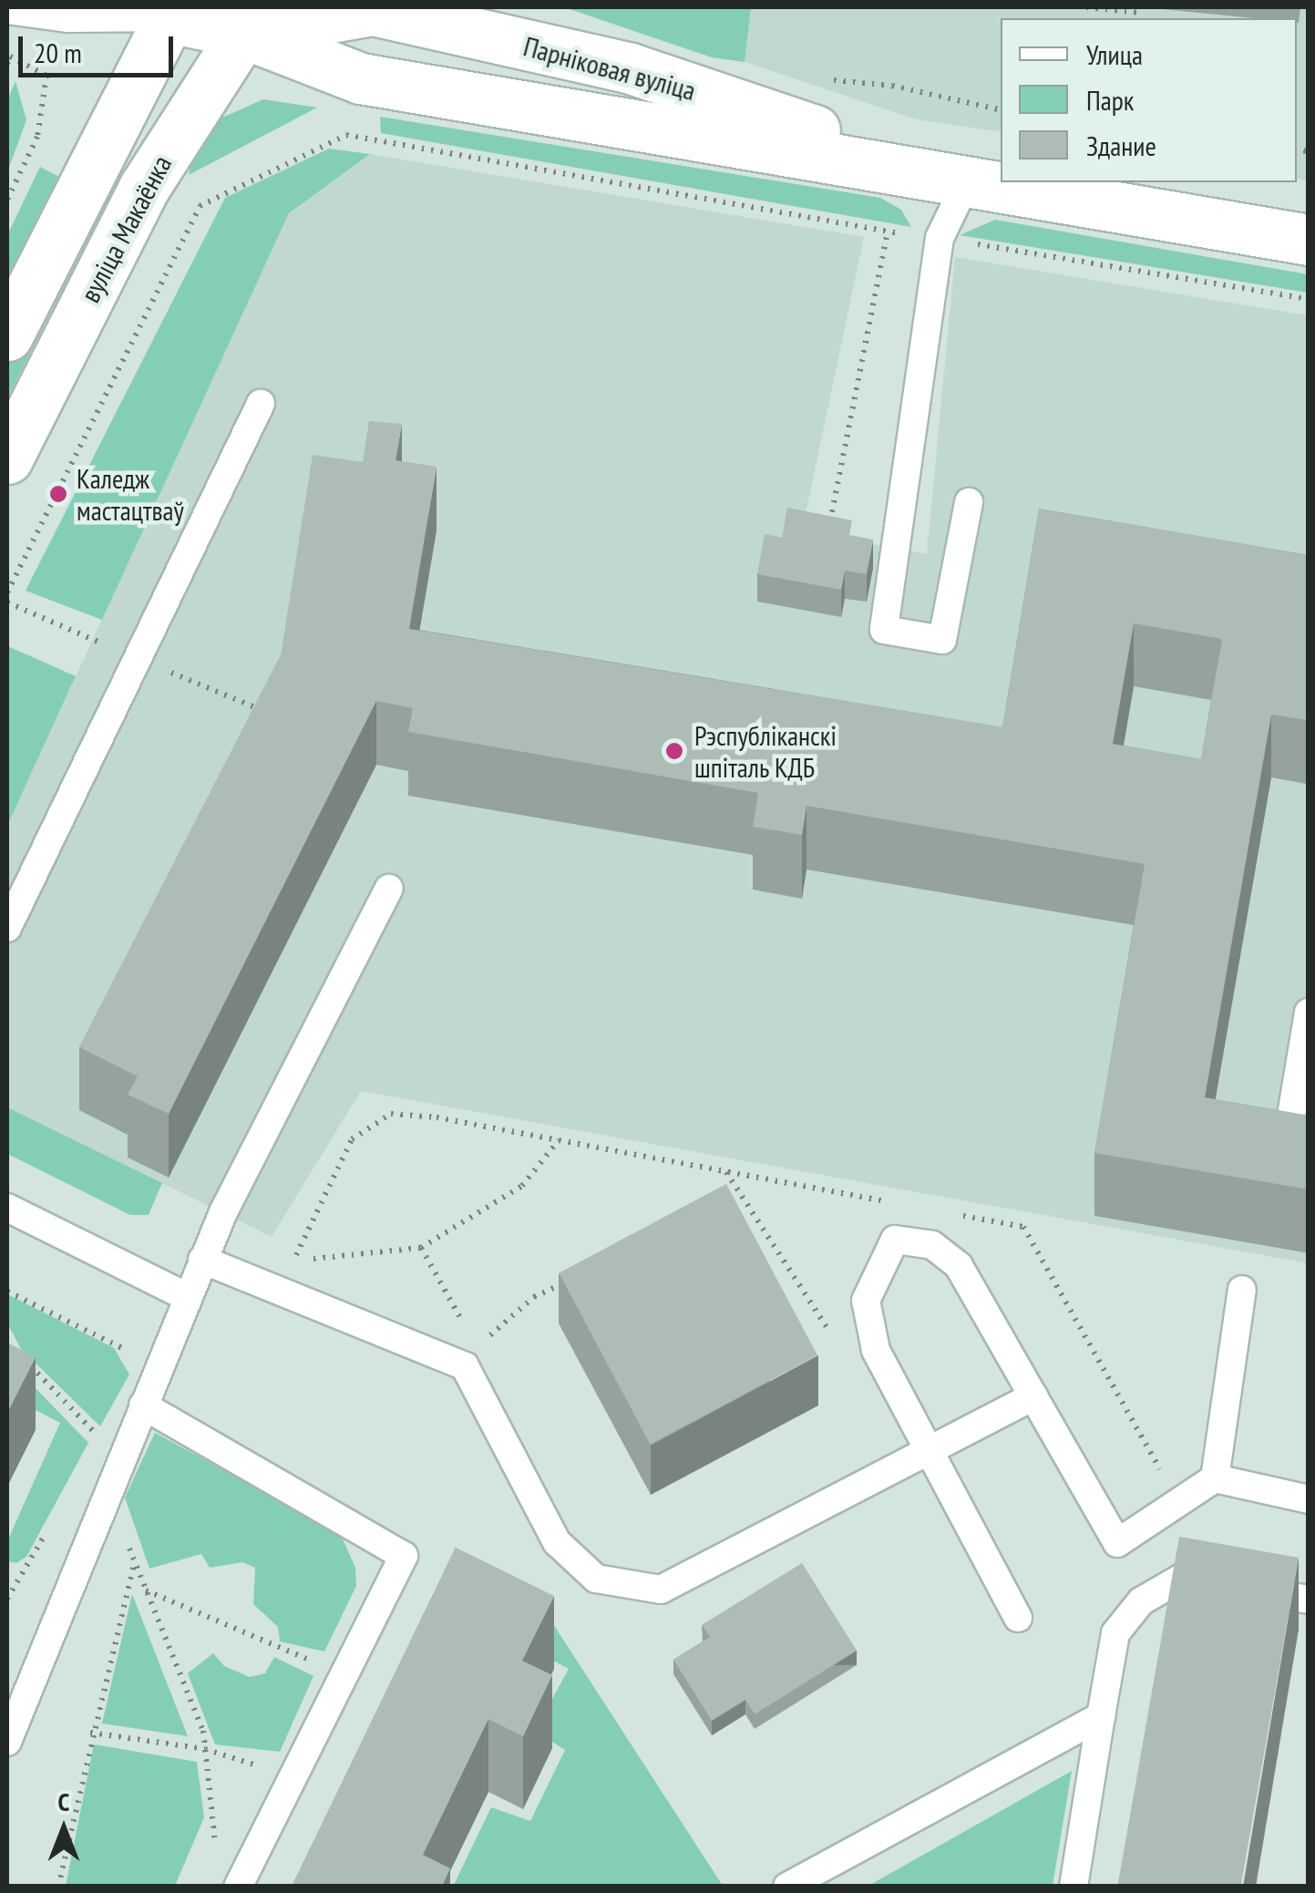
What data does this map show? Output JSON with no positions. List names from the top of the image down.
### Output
{
  "streets": {
    "street": ["Парніковая вуліца", "вуліца Макаёнка"]
  },
  "crossings": [
    ["Парніковая вуліца", "вуліца Макаёнка"]
  ],
  "places": ["Каледж мастацтваў", "Рэспубліканскі шпіталь КДБ"],
  "legend": ["Улица", "Парк", "Здание"],
  "scale_bar": "20 m",
  "north": "top"
}
